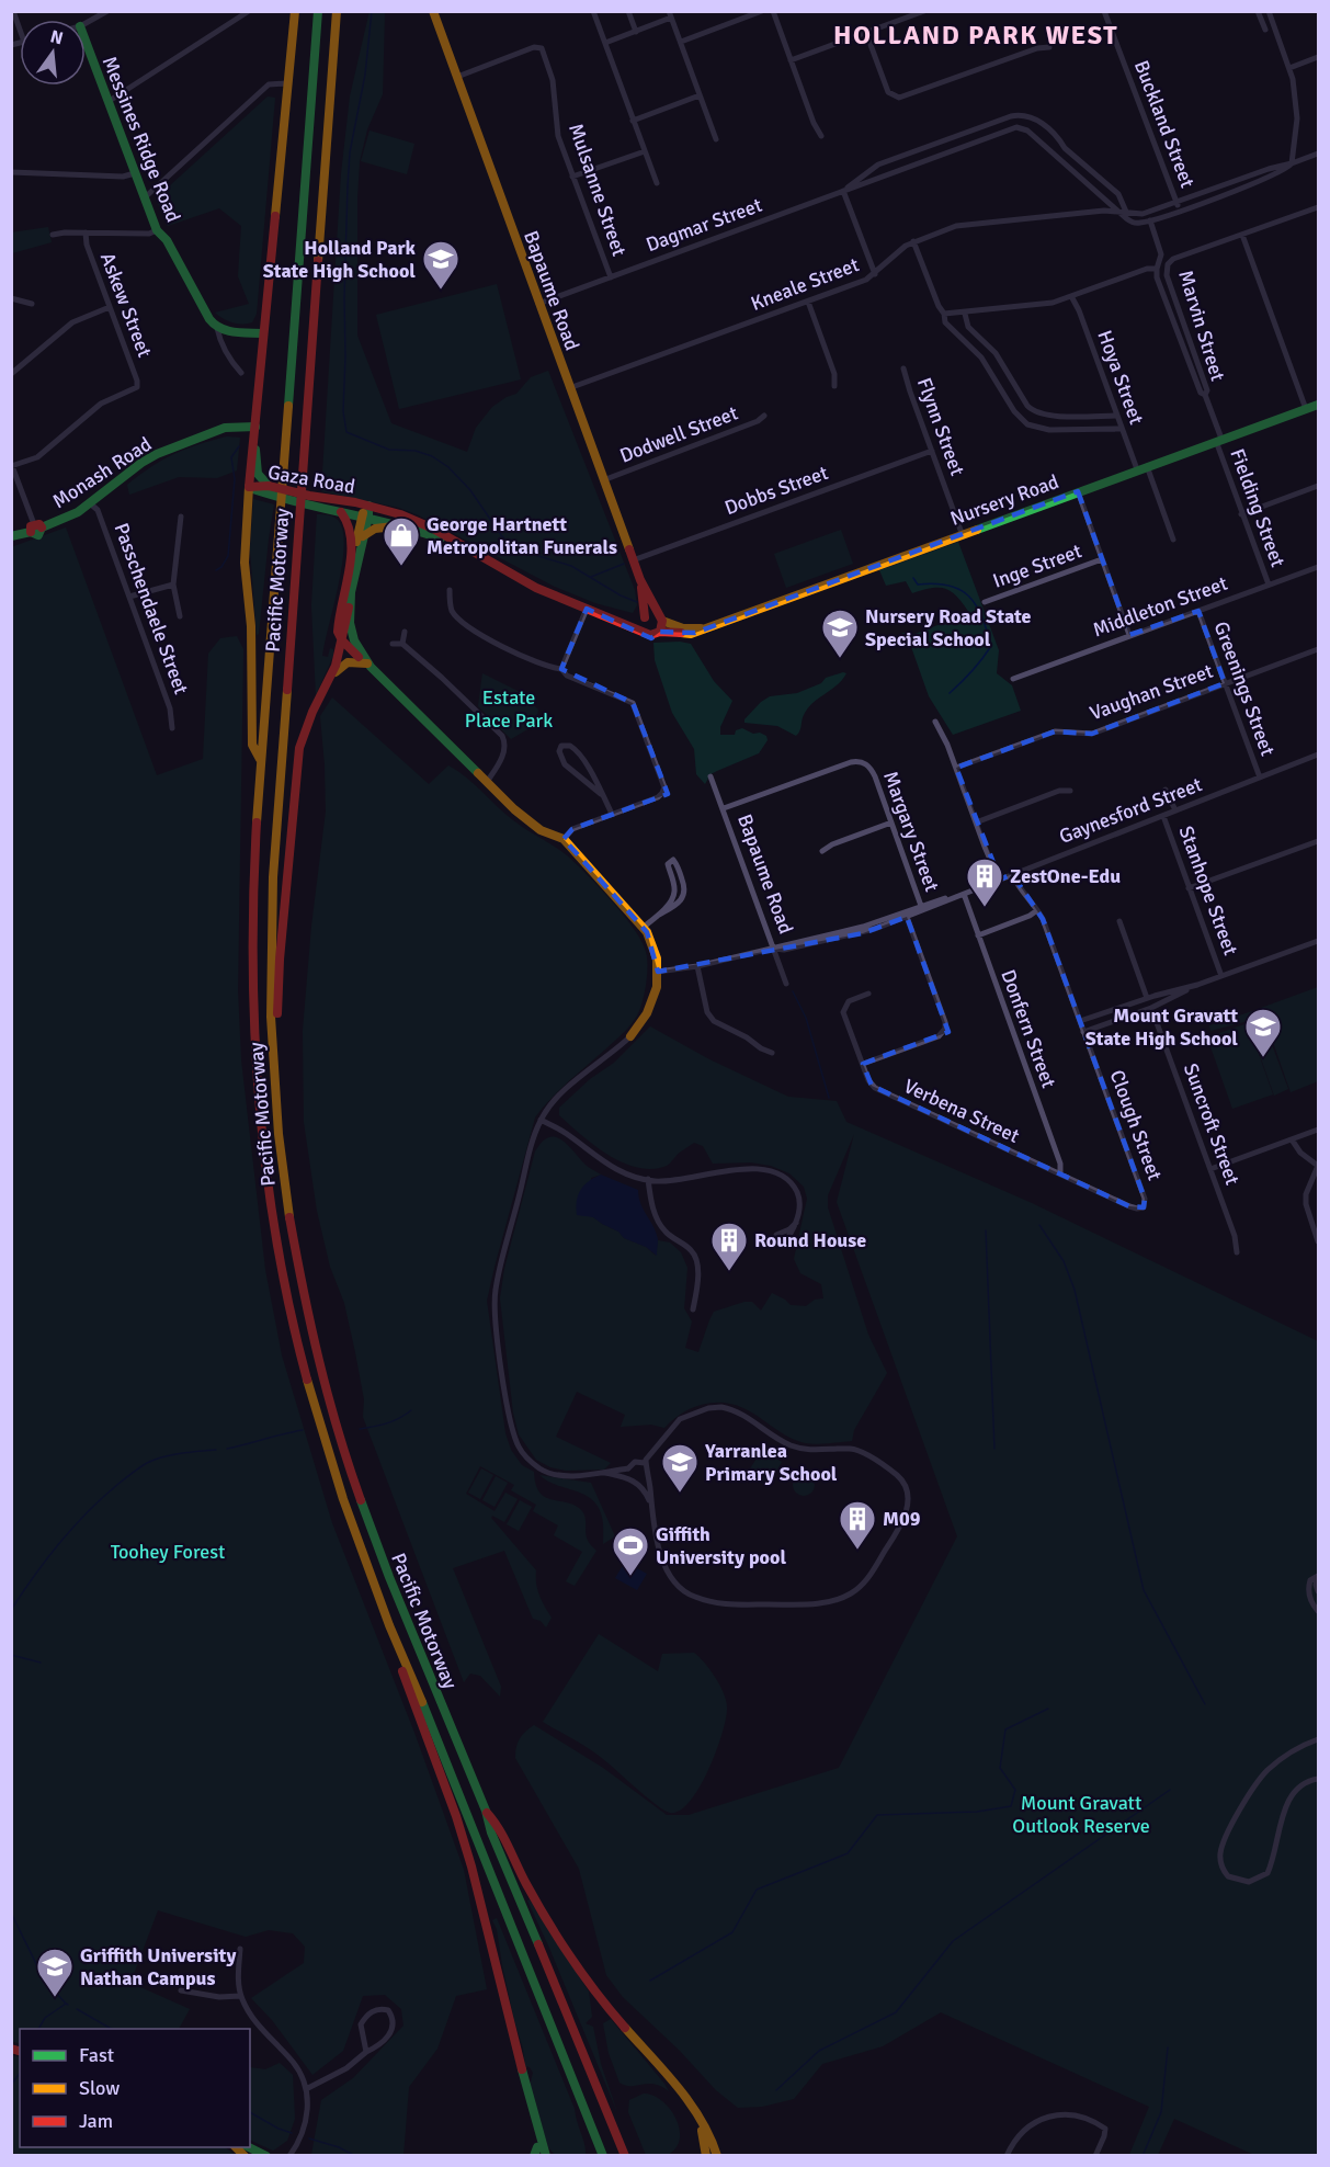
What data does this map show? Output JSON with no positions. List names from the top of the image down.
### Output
{
  "streets": {
    "main road": [
      "Messines Ridge Road",
      "Bapaume Road",
      "Monash Road",
      "Gaza Road",
      "Nursery Road",
      "Pacific Motorway"
    ],
    "street": [
      "Buckland Street",
      "Mulsanne Street",
      "Dagmar Street",
      "Kneale Street",
      "Askew Street",
      "Marvin Street",
      "Hoya Street",
      "Flynn Street",
      "Dodwell Street",
      "Dobbs Street",
      "Fielding Street",
      "Inge Street",
      "Middleton Street",
      "Passchendaele Street",
      "Greenings Street",
      "Vaughan Street",
      "Gaynesford Street",
      "Margary Street",
      "Stanhope Street",
      "Donfern Street",
      "Verbena Street",
      "Suncroft Street",
      "Clough Street"
    ]
  },
  "crossings": [
    ["Mulsanne Street", "Dagmar Street"],
    ["Mulsanne Street", "Bapaume Road"],
    ["Dagmar Street", "Kneale Street"],
    ["Dagmar Street", "Bapaume Road"],
    ["Kneale Street", "Bapaume Road"],
    ["Bapaume Road", "Dodwell Street"],
    ["Bapaume Road", "Gaza Road"],
    ["Bapaume Road", "Dobbs Street"],
    ["Bapaume Road", "Nursery Road"],
    ["Bapaume Road", "Gaynesford Street"],
    ["Bapaume Road", "Margary Street"],
    ["Marvin Street", "Nursery Road"],
    ["Marvin Street", "Fielding Street"],
    ["Hoya Street", "Nursery Road"],
    ["Flynn Street", "Dobbs Street"],
    ["Flynn Street", "Nursery Road"],
    ["Monash Road", "Passchendaele Street"],
    ["Gaza Road", "Nursery Road"],
    ["Nursery Road", "Fielding Street"],
    ["Fielding Street", "Middleton Street"],
    ["Middleton Street", "Greenings Street"],
    ["Greenings Street", "Vaughan Street"],
    ["Greenings Street", "Gaynesford Street"],
    ["Gaynesford Street", "Margary Street"],
    ["Gaynesford Street", "Stanhope Street"],
    ["Gaynesford Street", "Donfern Street"],
    ["Gaynesford Street", "Clough Street"],
    ["Donfern Street", "Verbena Street"],
    ["Verbena Street", "Clough Street"]
  ],
  "districts": ["HOLLAND PARK WEST"],
  "parks": ["Estate Place Park", "Toohey Forest", "Mount Gravatt Outlook Reserve"],
  "places": {
    "school or university": [
      "Holland Park State High School",
      "Nursery Road State Special School",
      "Mount Gravatt State High School",
      "Yarranlea Primary School",
      "Griffith University Nathan Campus"
    ],
    "shop": ["George Hartnett Metropolitan Funerals"],
    "building": ["ZestOne-Edu", "Round House", "M09"],
    "sports": ["Giffith University pool"]
  },
  "legend": ["Fast", "Slow", "Jam"],
  "north": "top"
}
